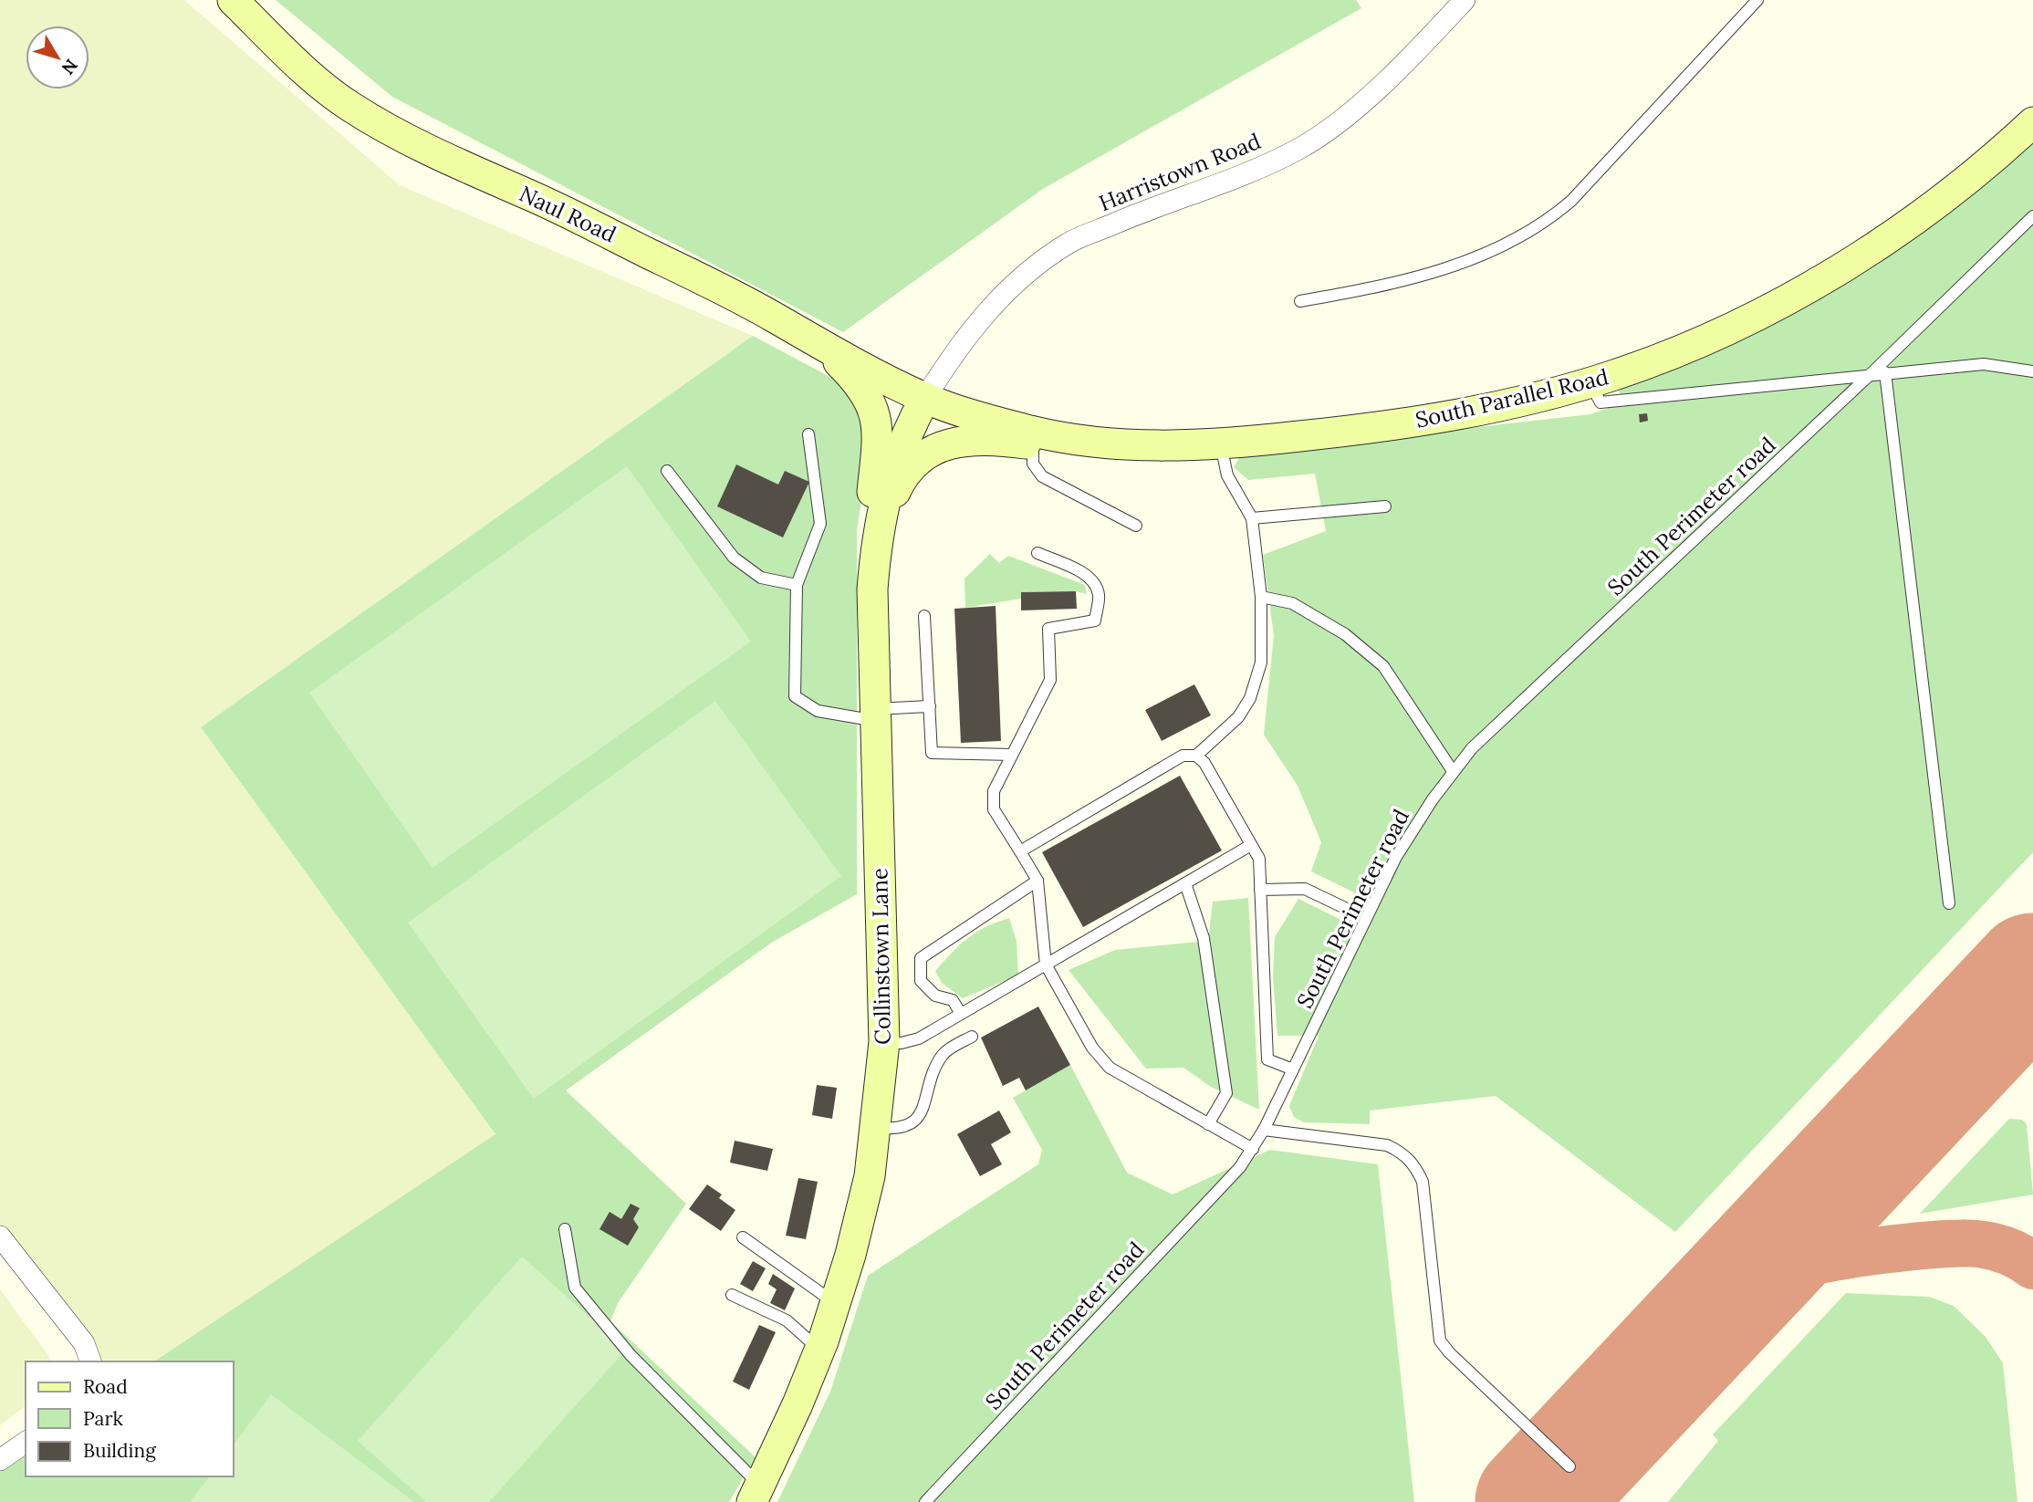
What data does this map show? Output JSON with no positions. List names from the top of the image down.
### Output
{
  "streets": {
    "main road": ["Naul Road", "South Parallel Road", "Collinstown Lane"],
    "street": ["Harristown Road"],
    "lane": ["South Perimeter road"]
  },
  "crossings": [
    ["Harristown Road", "Naul Road"],
    ["Harristown Road", "South Parallel Road"],
    ["Harristown Road", "Collinstown Lane"],
    ["Naul Road", "South Parallel Road"],
    ["Naul Road", "Collinstown Lane"],
    ["South Parallel Road", "Collinstown Lane"]
  ],
  "legend": ["Road", "Park", "Building"],
  "north": "bottom right"
}
